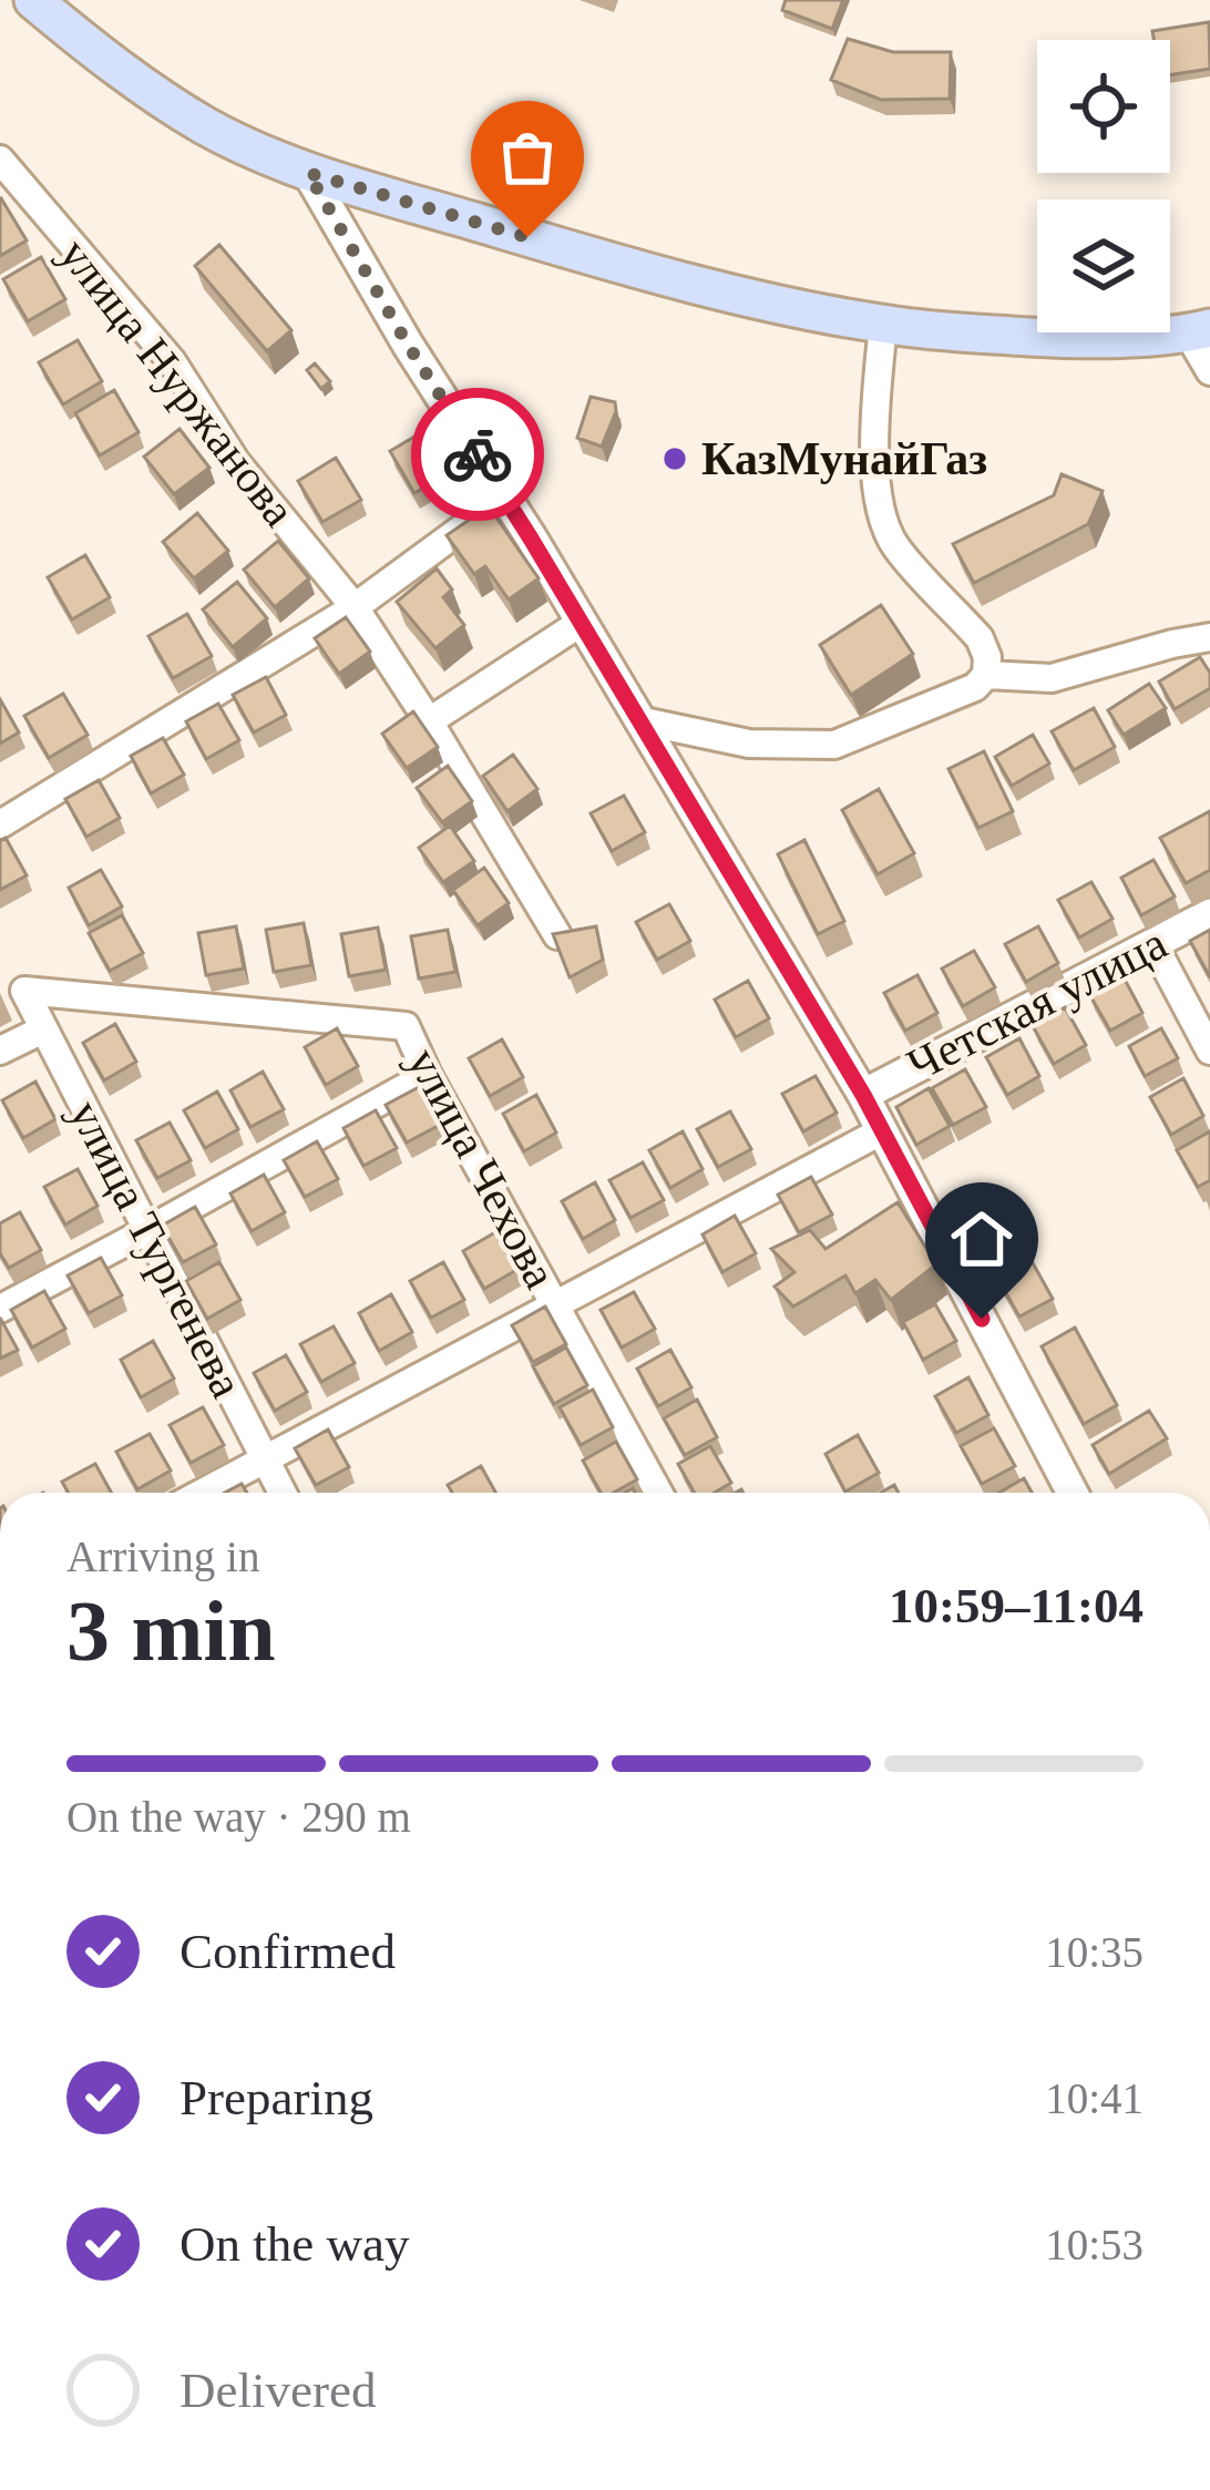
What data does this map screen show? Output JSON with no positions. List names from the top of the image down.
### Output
{
  "streets": {
    "street": [
      "улица Нуржанова",
      "Четская улица",
      "улица Чехова",
      "улица Тургенева"
    ]
  },
  "crossings": [
    ["улица Чехова", "улица Тургенева"]
  ],
  "places": ["КазМунайГаз"],
  "page": {
    "heading": ["3 min", "Arriving in", "10:59–11:04"],
    "bar": "On the way · 290 m",
    "list": [
      ["Confirmed", "10:35"],
      ["Preparing", "10:41"],
      ["On the way", "10:53"],
      "Delivered"
    ]
  }
}
